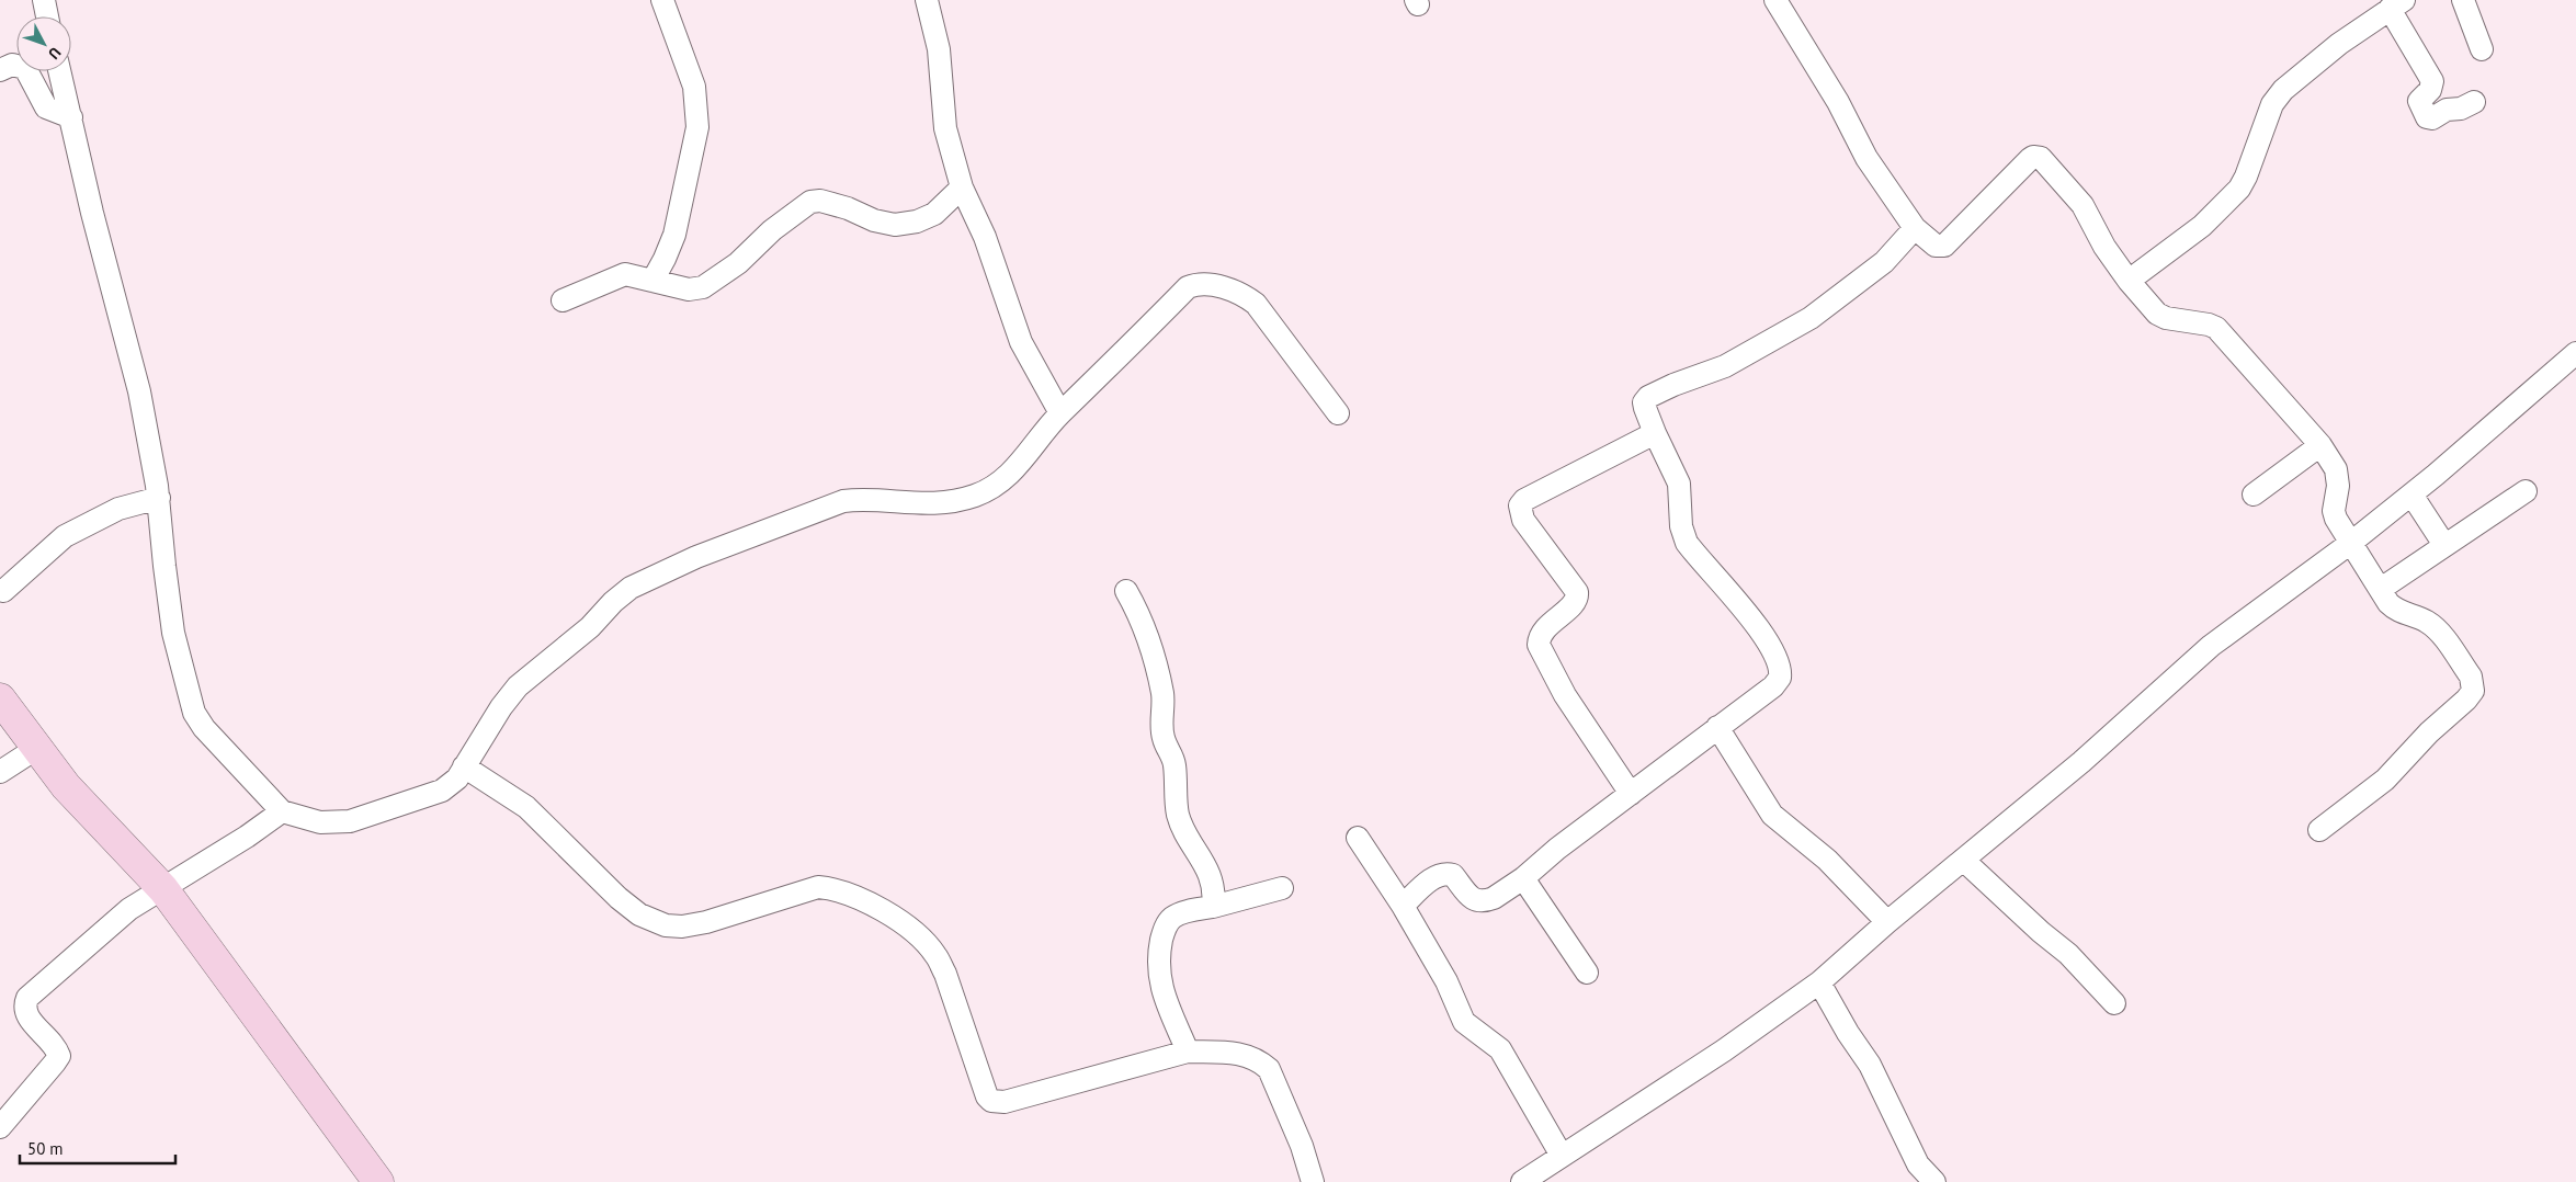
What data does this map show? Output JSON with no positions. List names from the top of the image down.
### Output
{
  "scale_bar": "50 m",
  "north": "bottom right"
}
